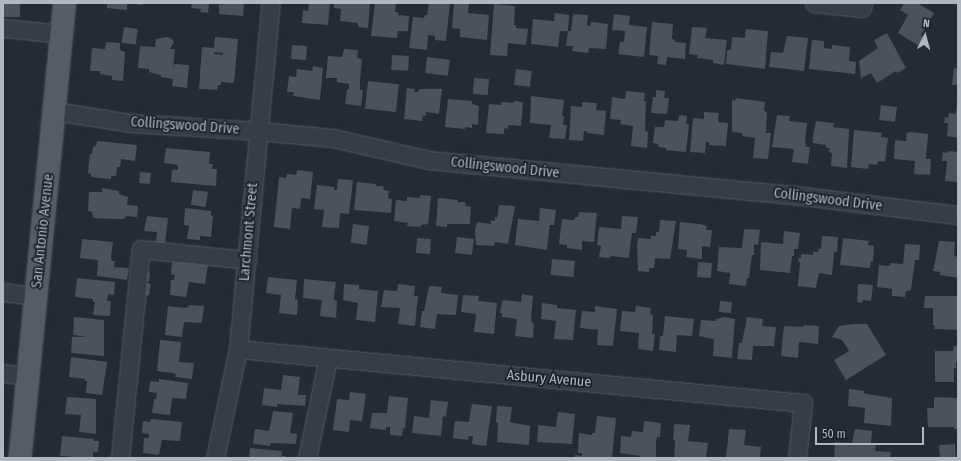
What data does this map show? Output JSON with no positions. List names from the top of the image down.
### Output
{
  "streets": {
    "main road": ["San Antonio Avenue"],
    "street": ["Collingswood Drive", "Larchmont Street", "Asbury Avenue"]
  },
  "crossings": [
    ["Collingswood Drive", "San Antonio Avenue"],
    ["Collingswood Drive", "Larchmont Street"],
    ["Larchmont Street", "Asbury Avenue"]
  ],
  "scale_bar": "50 m",
  "north": "top"
}
